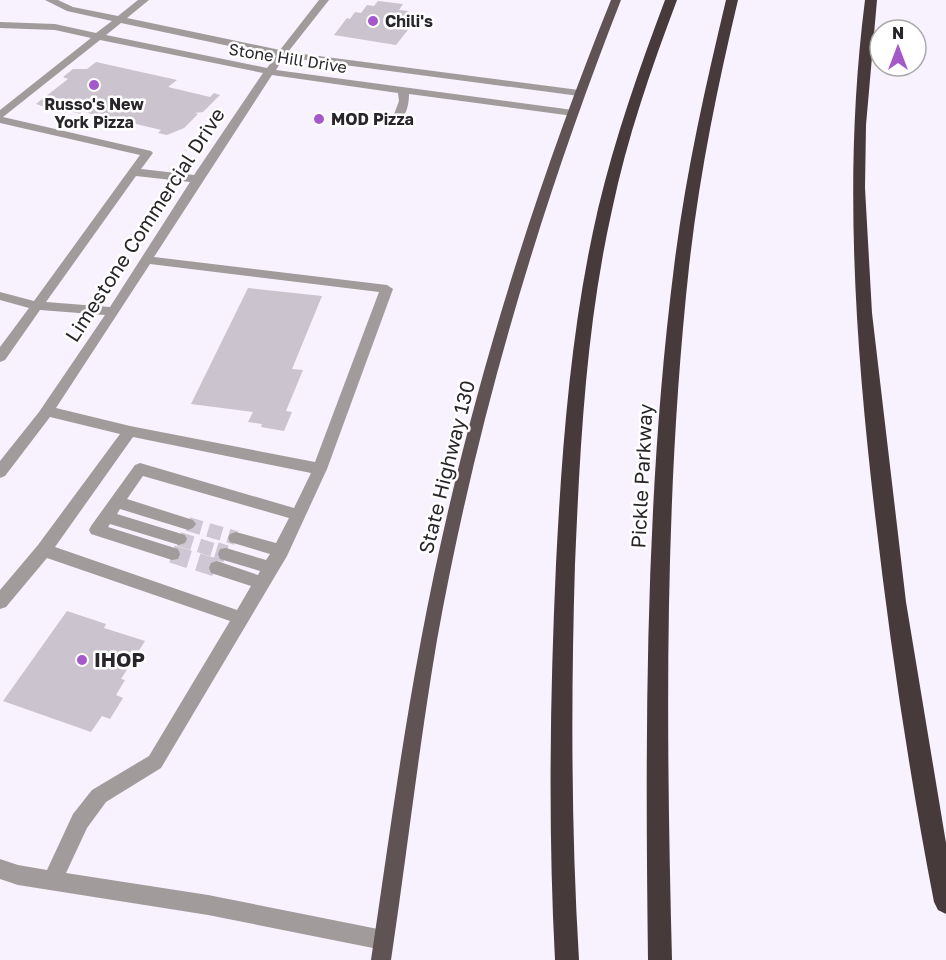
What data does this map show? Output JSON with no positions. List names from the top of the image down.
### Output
{
  "streets": {
    "highway": ["Pickle Parkway"],
    "main road": ["State Highway 130"],
    "street": ["Stone Hill Drive", "Limestone Commercial Drive"]
  },
  "crossings": [
    ["Stone Hill Drive", "Limestone Commercial Drive"],
    ["Stone Hill Drive", "State Highway 130"]
  ],
  "places": [
    "Chili's",
    "Russo's New York Pizza",
    "MOD Pizza",
    "IHOP"
  ],
  "north": "top"
}
